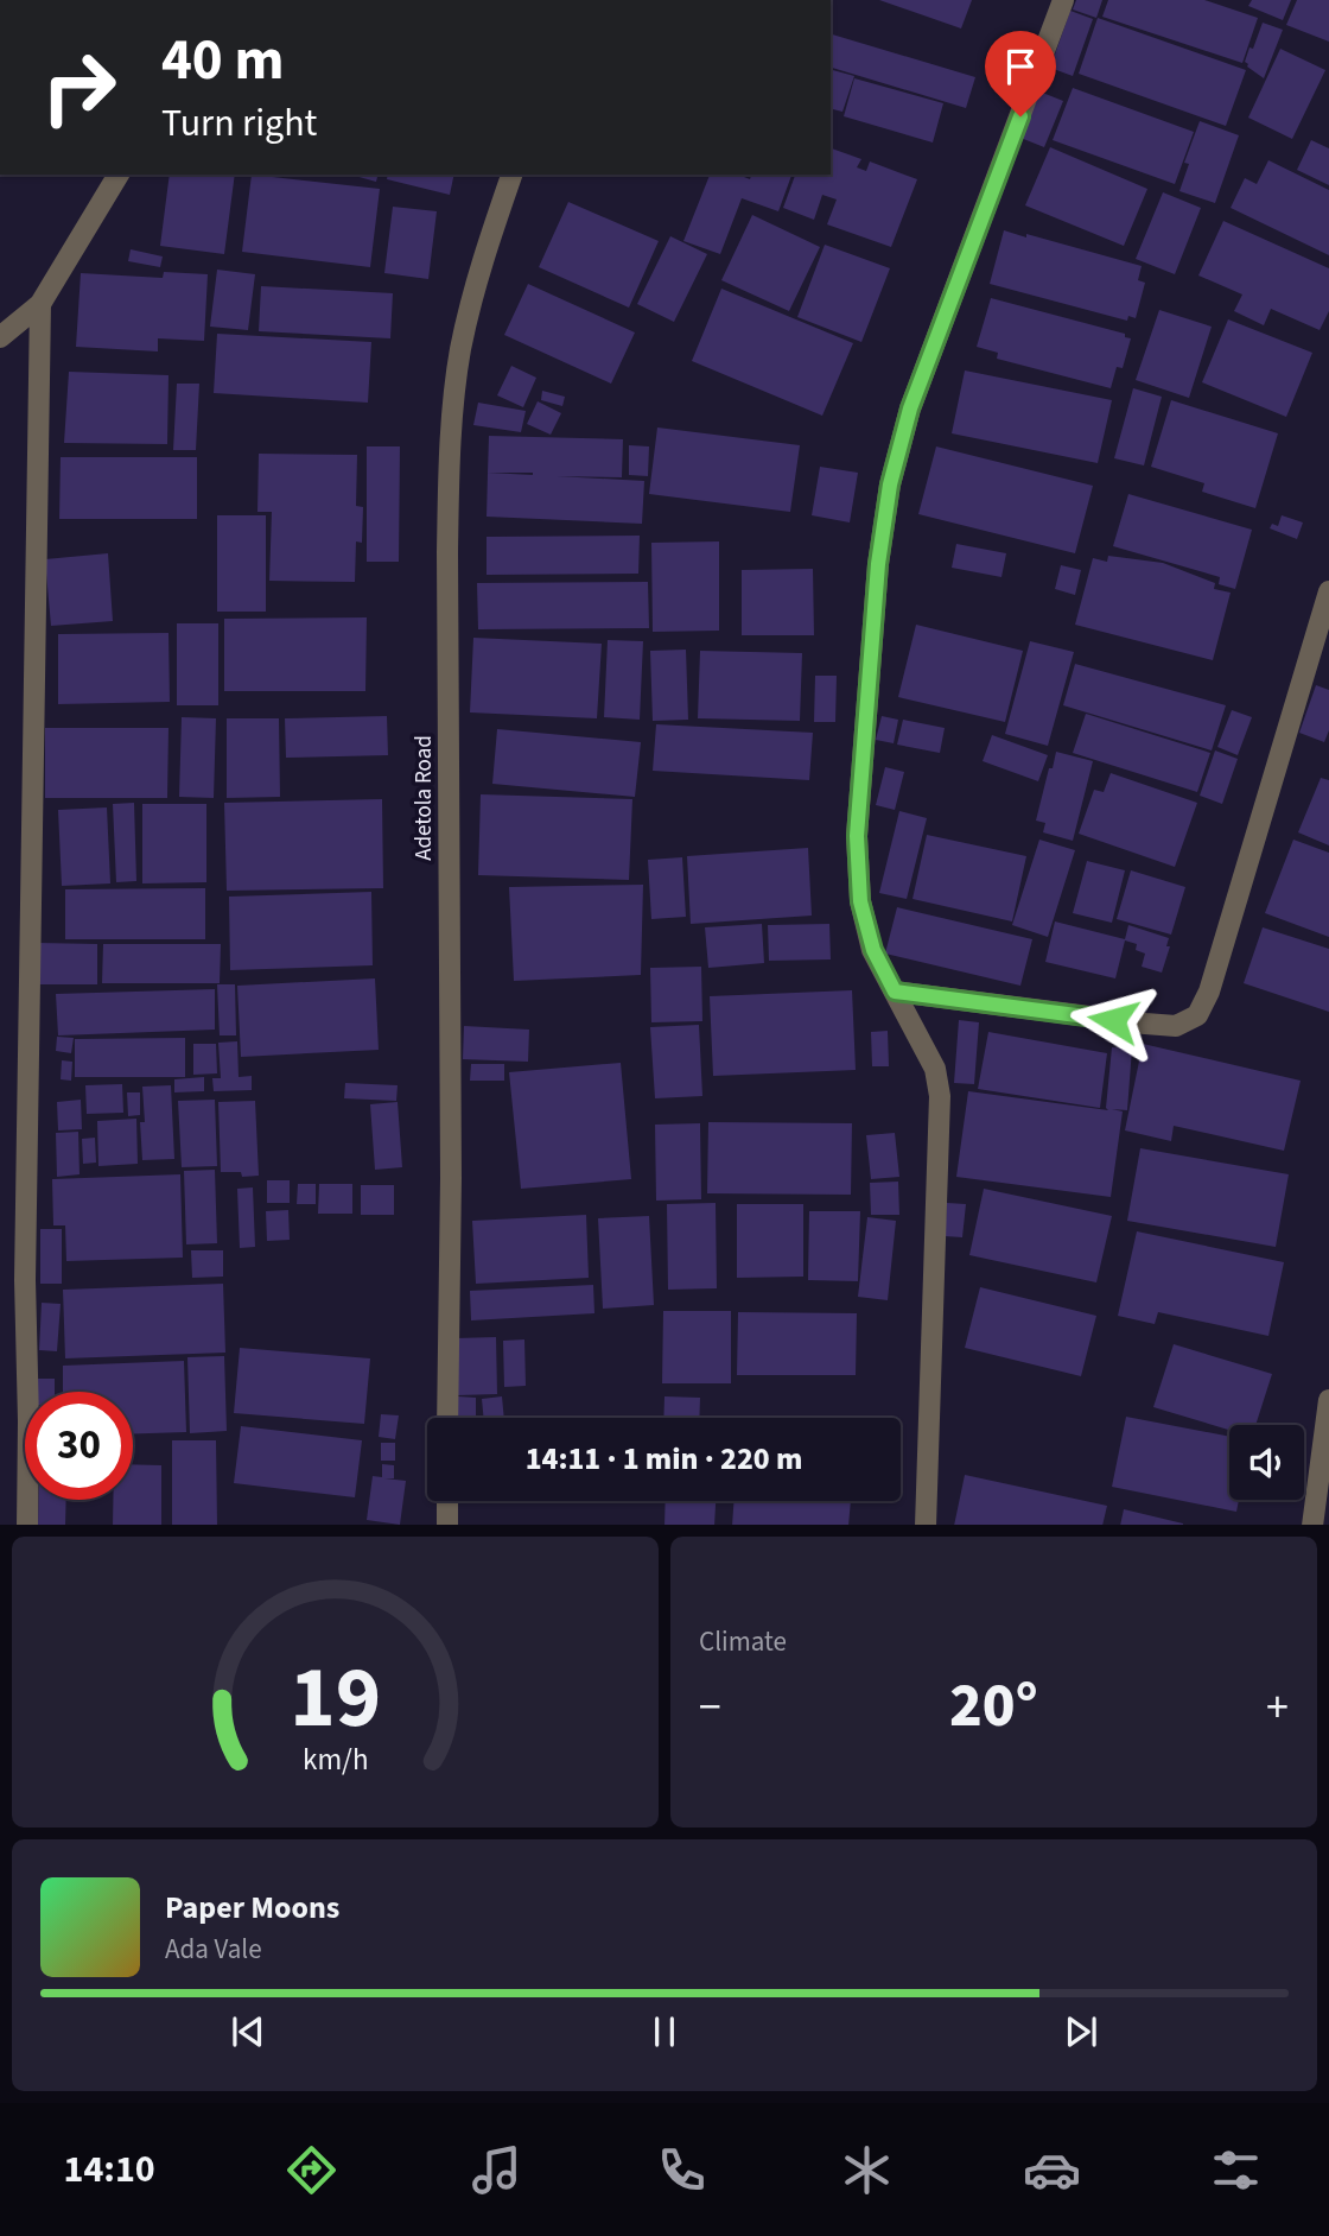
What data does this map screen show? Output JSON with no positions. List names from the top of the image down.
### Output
{
  "streets": {
    "street": ["Adetola Road"]
  },
  "page": {
    "turn": ["40 m", "Turn right"],
    "limit": "30",
    "trip": "14:11 · 1 min · 220 m",
    "tile": "Climate",
    "heat": ["−", "20°", "+"],
    "song": ["Paper Moons", "Ada Vale"],
    "tabs": "14:10",
    "gauge": ["19", "km/h"]
  }
}
